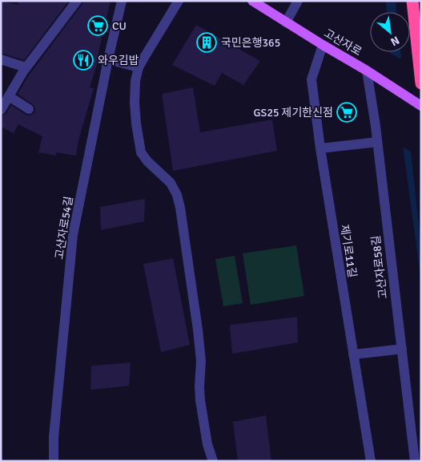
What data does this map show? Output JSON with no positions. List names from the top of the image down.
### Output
{
  "streets": {
    "main road": ["고산자로"],
    "street": ["고산자로54길", "제기로11길", "고산자로58길"]
  },
  "crossings": [
    ["고산자로", "제기로11길"],
    ["고산자로", "고산자로58길"]
  ],
  "places": {
    "supermarket": ["CU", "GS25 제기한신점"],
    "building": ["국민은행365"],
    "restaurant": ["와우김밥"]
  },
  "north": "bottom right"
}
